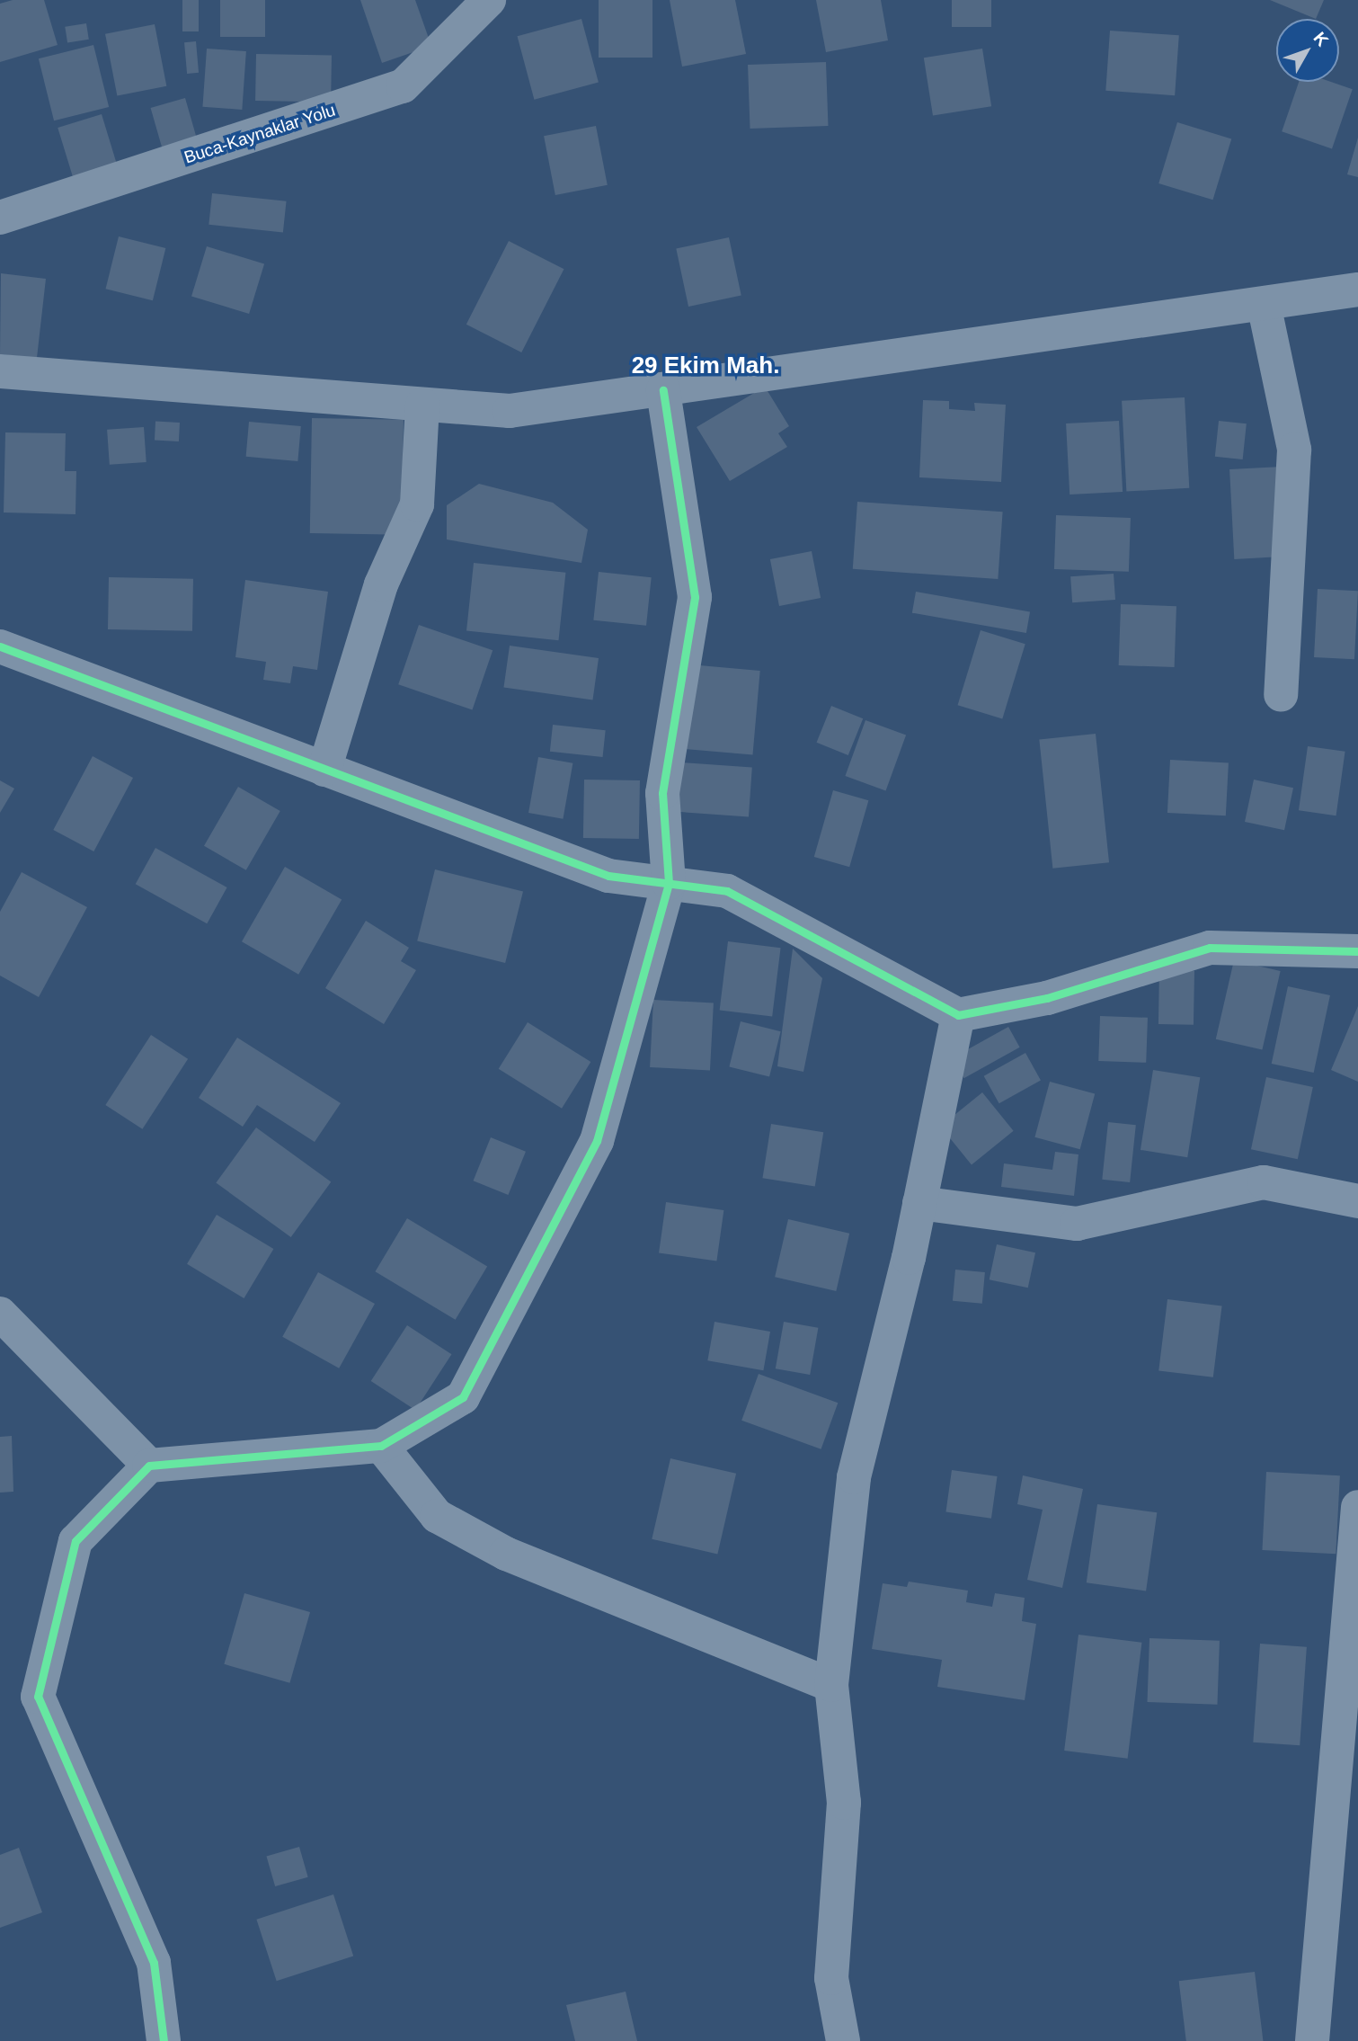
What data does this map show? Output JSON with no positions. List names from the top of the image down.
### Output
{
  "streets": {
    "street": ["Buca-Kaynaklar Yolu"]
  },
  "districts": ["29 Ekim Mah."],
  "north": "top right"
}
